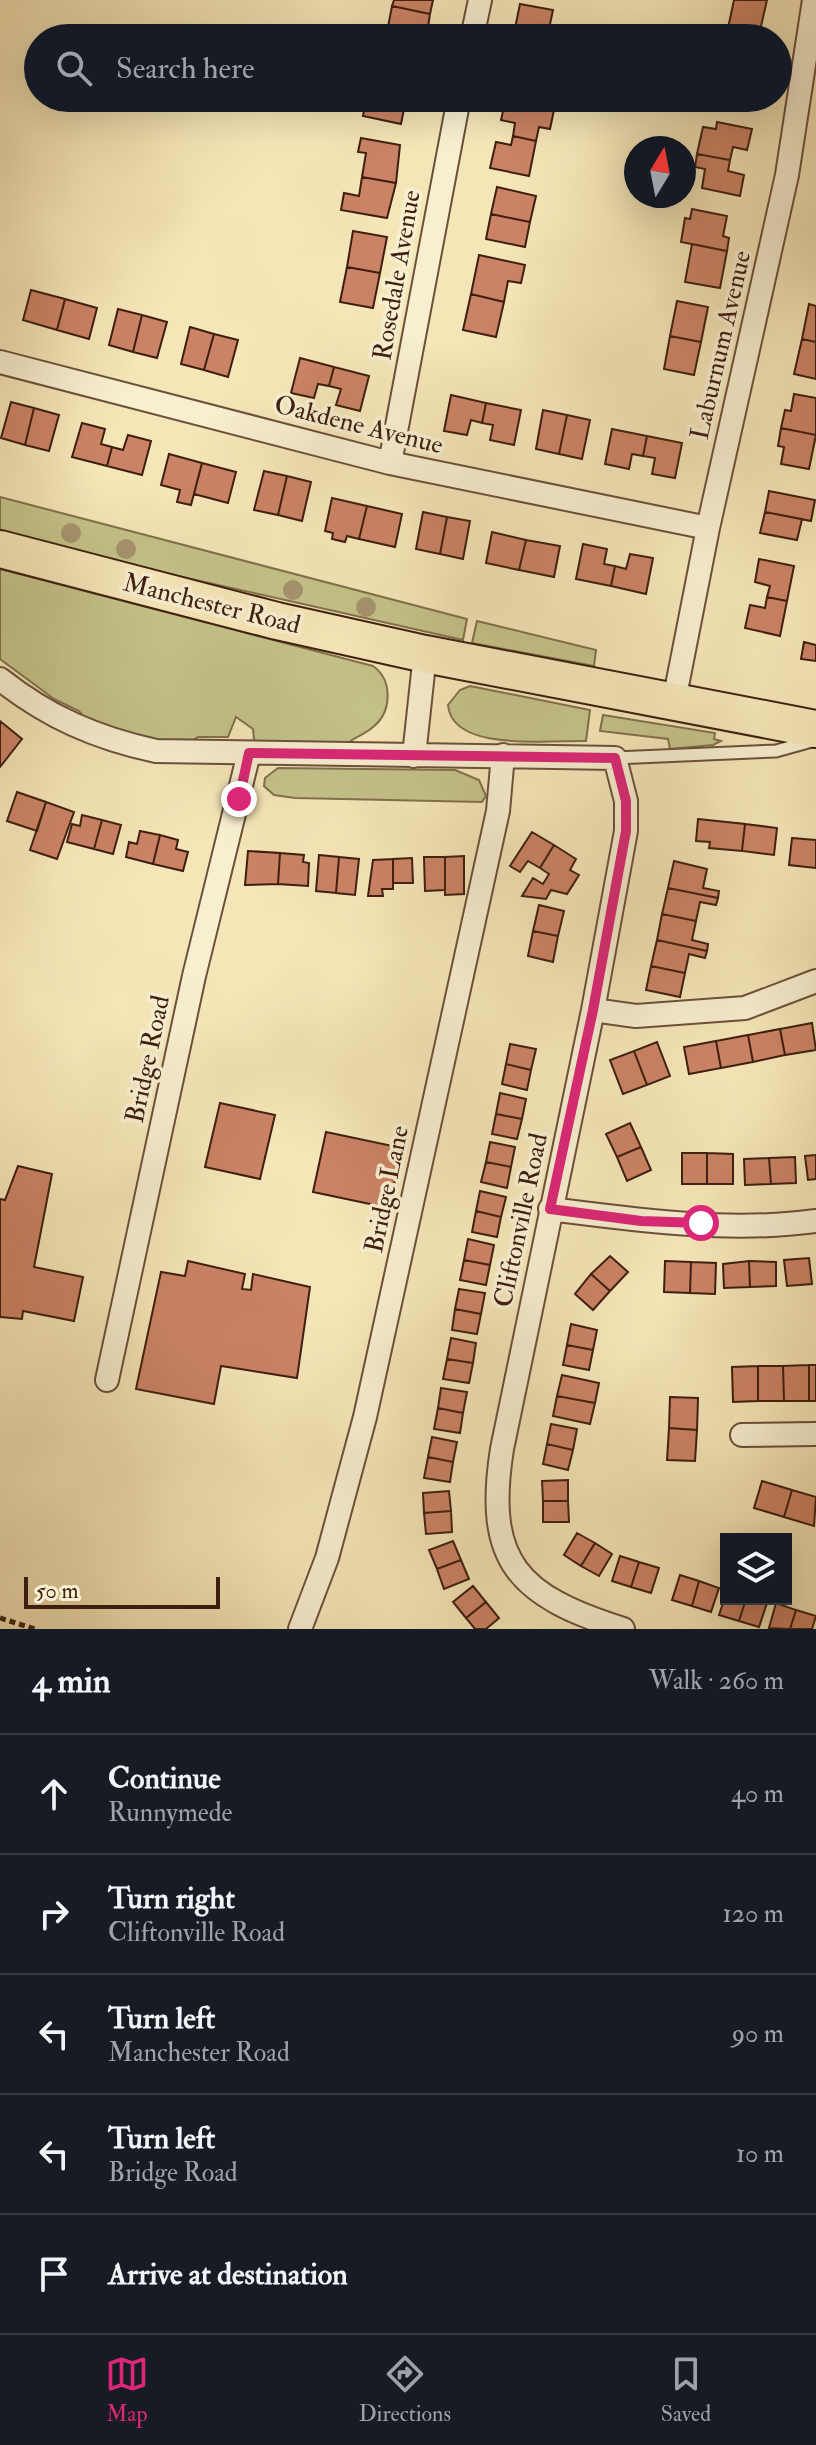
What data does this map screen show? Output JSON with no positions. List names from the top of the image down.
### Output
{
  "streets": {
    "main road": ["Manchester Road"],
    "street": [
      "Rosedale Avenue",
      "Laburnum Avenue",
      "Oakdene Avenue",
      "Bridge Road",
      "Bridge Lane",
      "Cliftonville Road"
    ]
  },
  "crossings": [
    ["Rosedale Avenue", "Oakdene Avenue"],
    ["Laburnum Avenue", "Oakdene Avenue"],
    ["Laburnum Avenue", "Manchester Road"]
  ],
  "scale_bar": "50 m",
  "north": "top",
  "page": {
    "search": "Search here",
    "scale": "50 m",
    "heading": ["4 min", "Walk · 260 m"],
    "list": [
      ["Continue", "Runnymede", "40 m"],
      ["Turn right", "Cliftonville Road", "120 m"],
      ["Turn left", "Manchester Road", "90 m"],
      ["Turn left", "Bridge Road", "10 m"],
      "Arrive at destination"
    ],
    "nav": ["Map", "Directions", "Saved"]
  }
}
